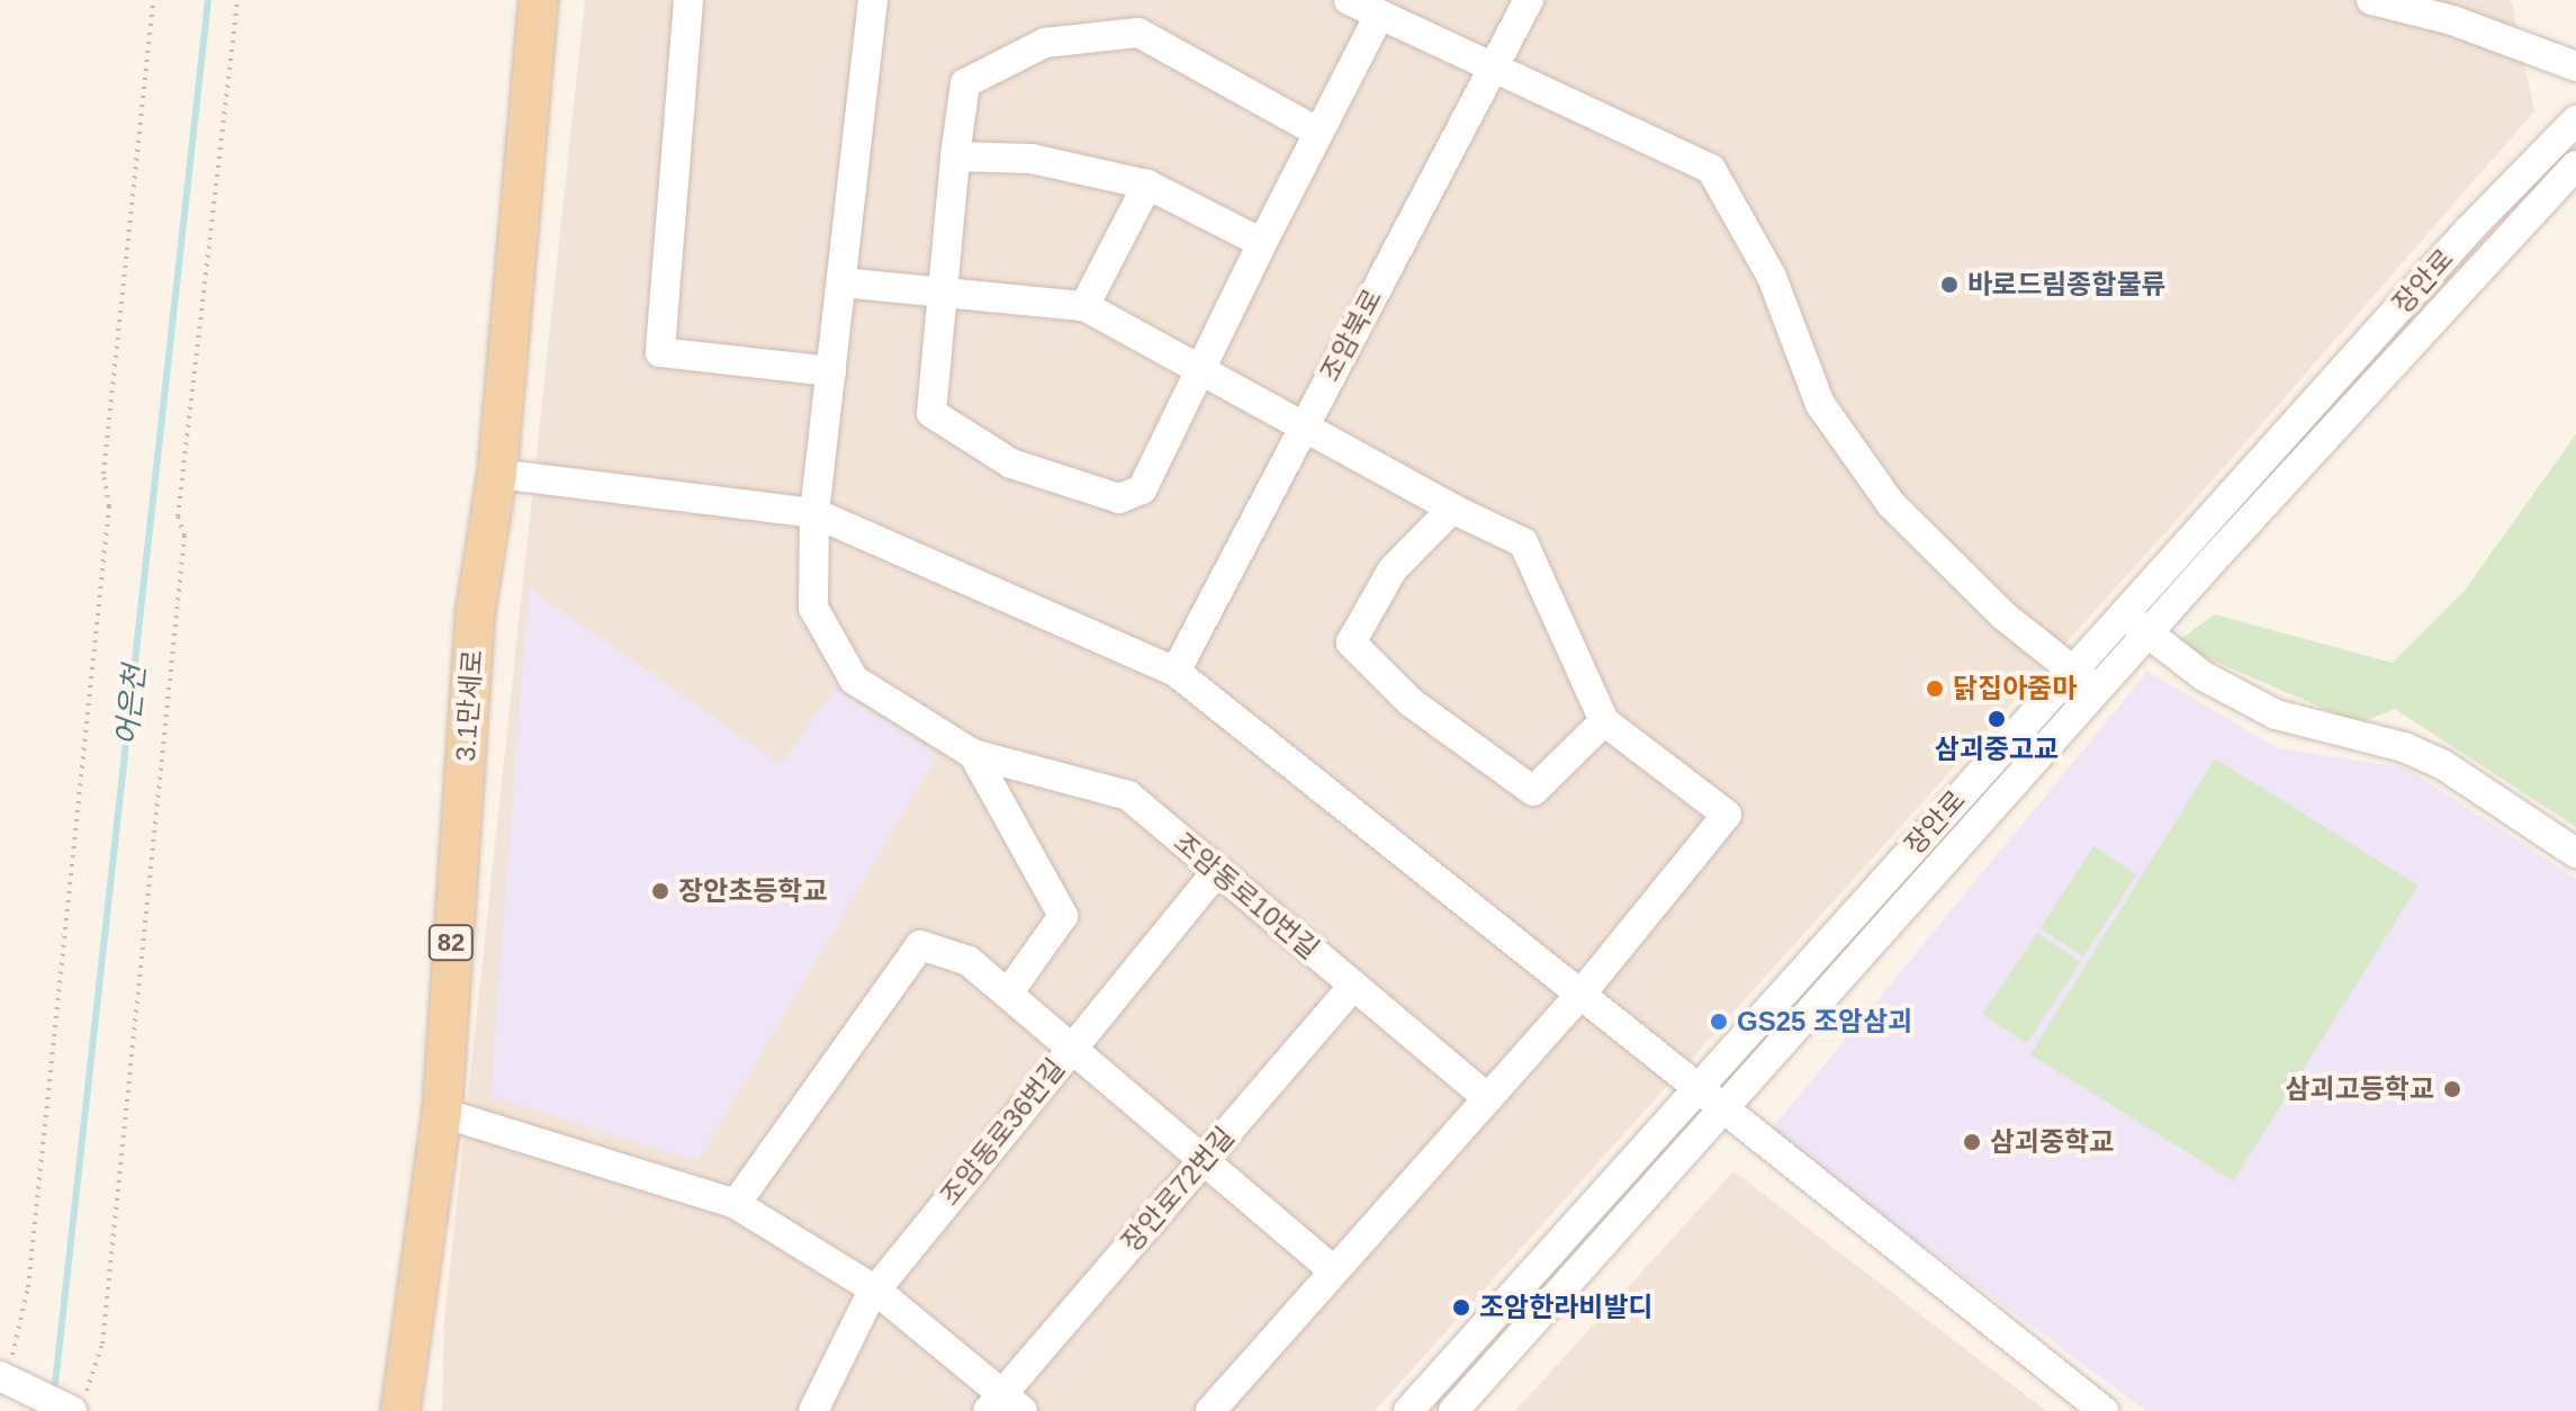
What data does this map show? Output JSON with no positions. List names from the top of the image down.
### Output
{
  "streets": {
    "main road": ["3.1만세로", "82"],
    "street": [
      "장안로",
      "조암북로",
      "조암동로10번길",
      "조암동로36번길",
      "장안로72번길"
    ]
  },
  "crossings": [
    ["3.1만세로", "장안로72번길"],
    ["조암동로10번길", "조암동로36번길"],
    ["조암동로10번길", "장안로72번길"],
    ["조암동로36번길", "장안로72번길"]
  ],
  "water": ["어은천"],
  "places": [
    "바로드림종합물류",
    "닭집아줌마",
    "삼괴중고교",
    "장안초등학교",
    "GS25 조암삼괴",
    "삼괴고등학교",
    "삼괴중학교",
    "조암한라비발디"
  ]
}
